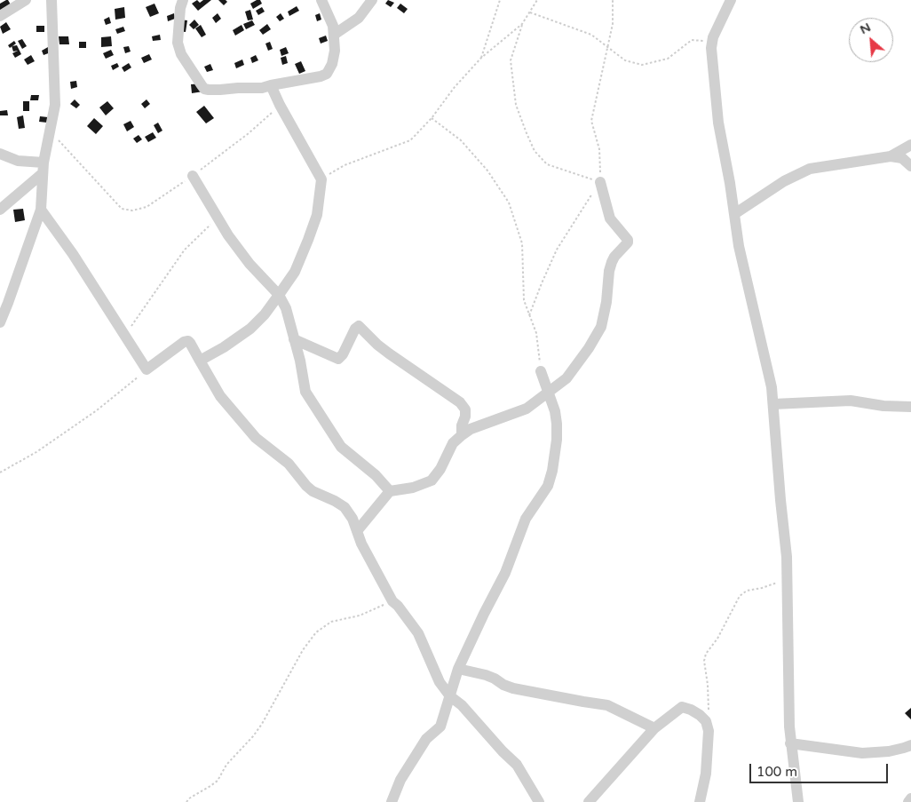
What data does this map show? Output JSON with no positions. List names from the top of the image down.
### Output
{
  "scale_bar": "100 m",
  "north": "top left"
}
